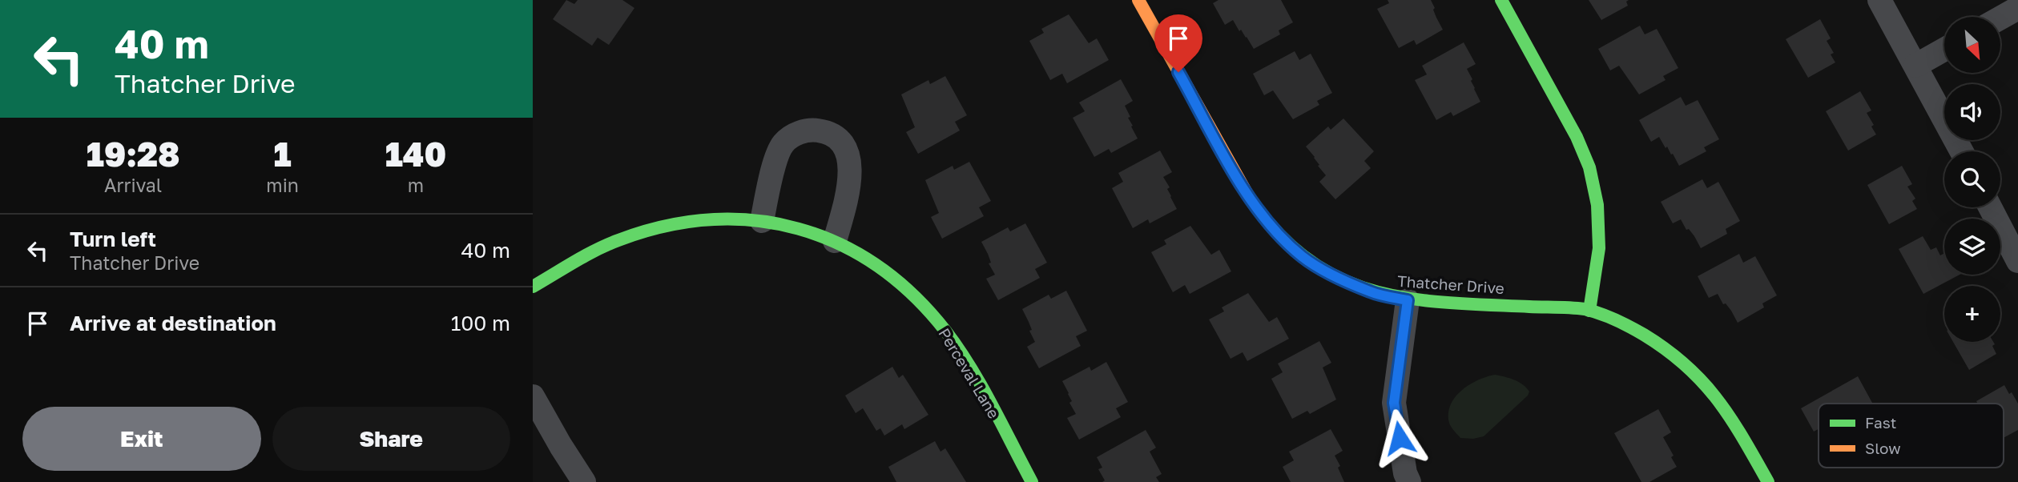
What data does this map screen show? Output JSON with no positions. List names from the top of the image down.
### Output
{
  "streets": {
    "street": ["Thatcher Drive", "Perceval Lane"]
  },
  "legend": ["Fast", "Slow"],
  "north": "bottom right",
  "page": {
    "turn": ["40 m", "Thatcher Drive"],
    "map_buttons": "+",
    "eta": [
      "19:28",
      "Arrival",
      "1",
      "min",
      "140",
      "m"
    ],
    "list": [
      {
        "name": "Turn left",
        "note": "Thatcher Drive",
        "value": "40 m"
      },
      {
        "name": "Arrive at destination",
        "value": "100 m"
      }
    ],
    "buttons": ["Exit", "Share"]
  }
}
